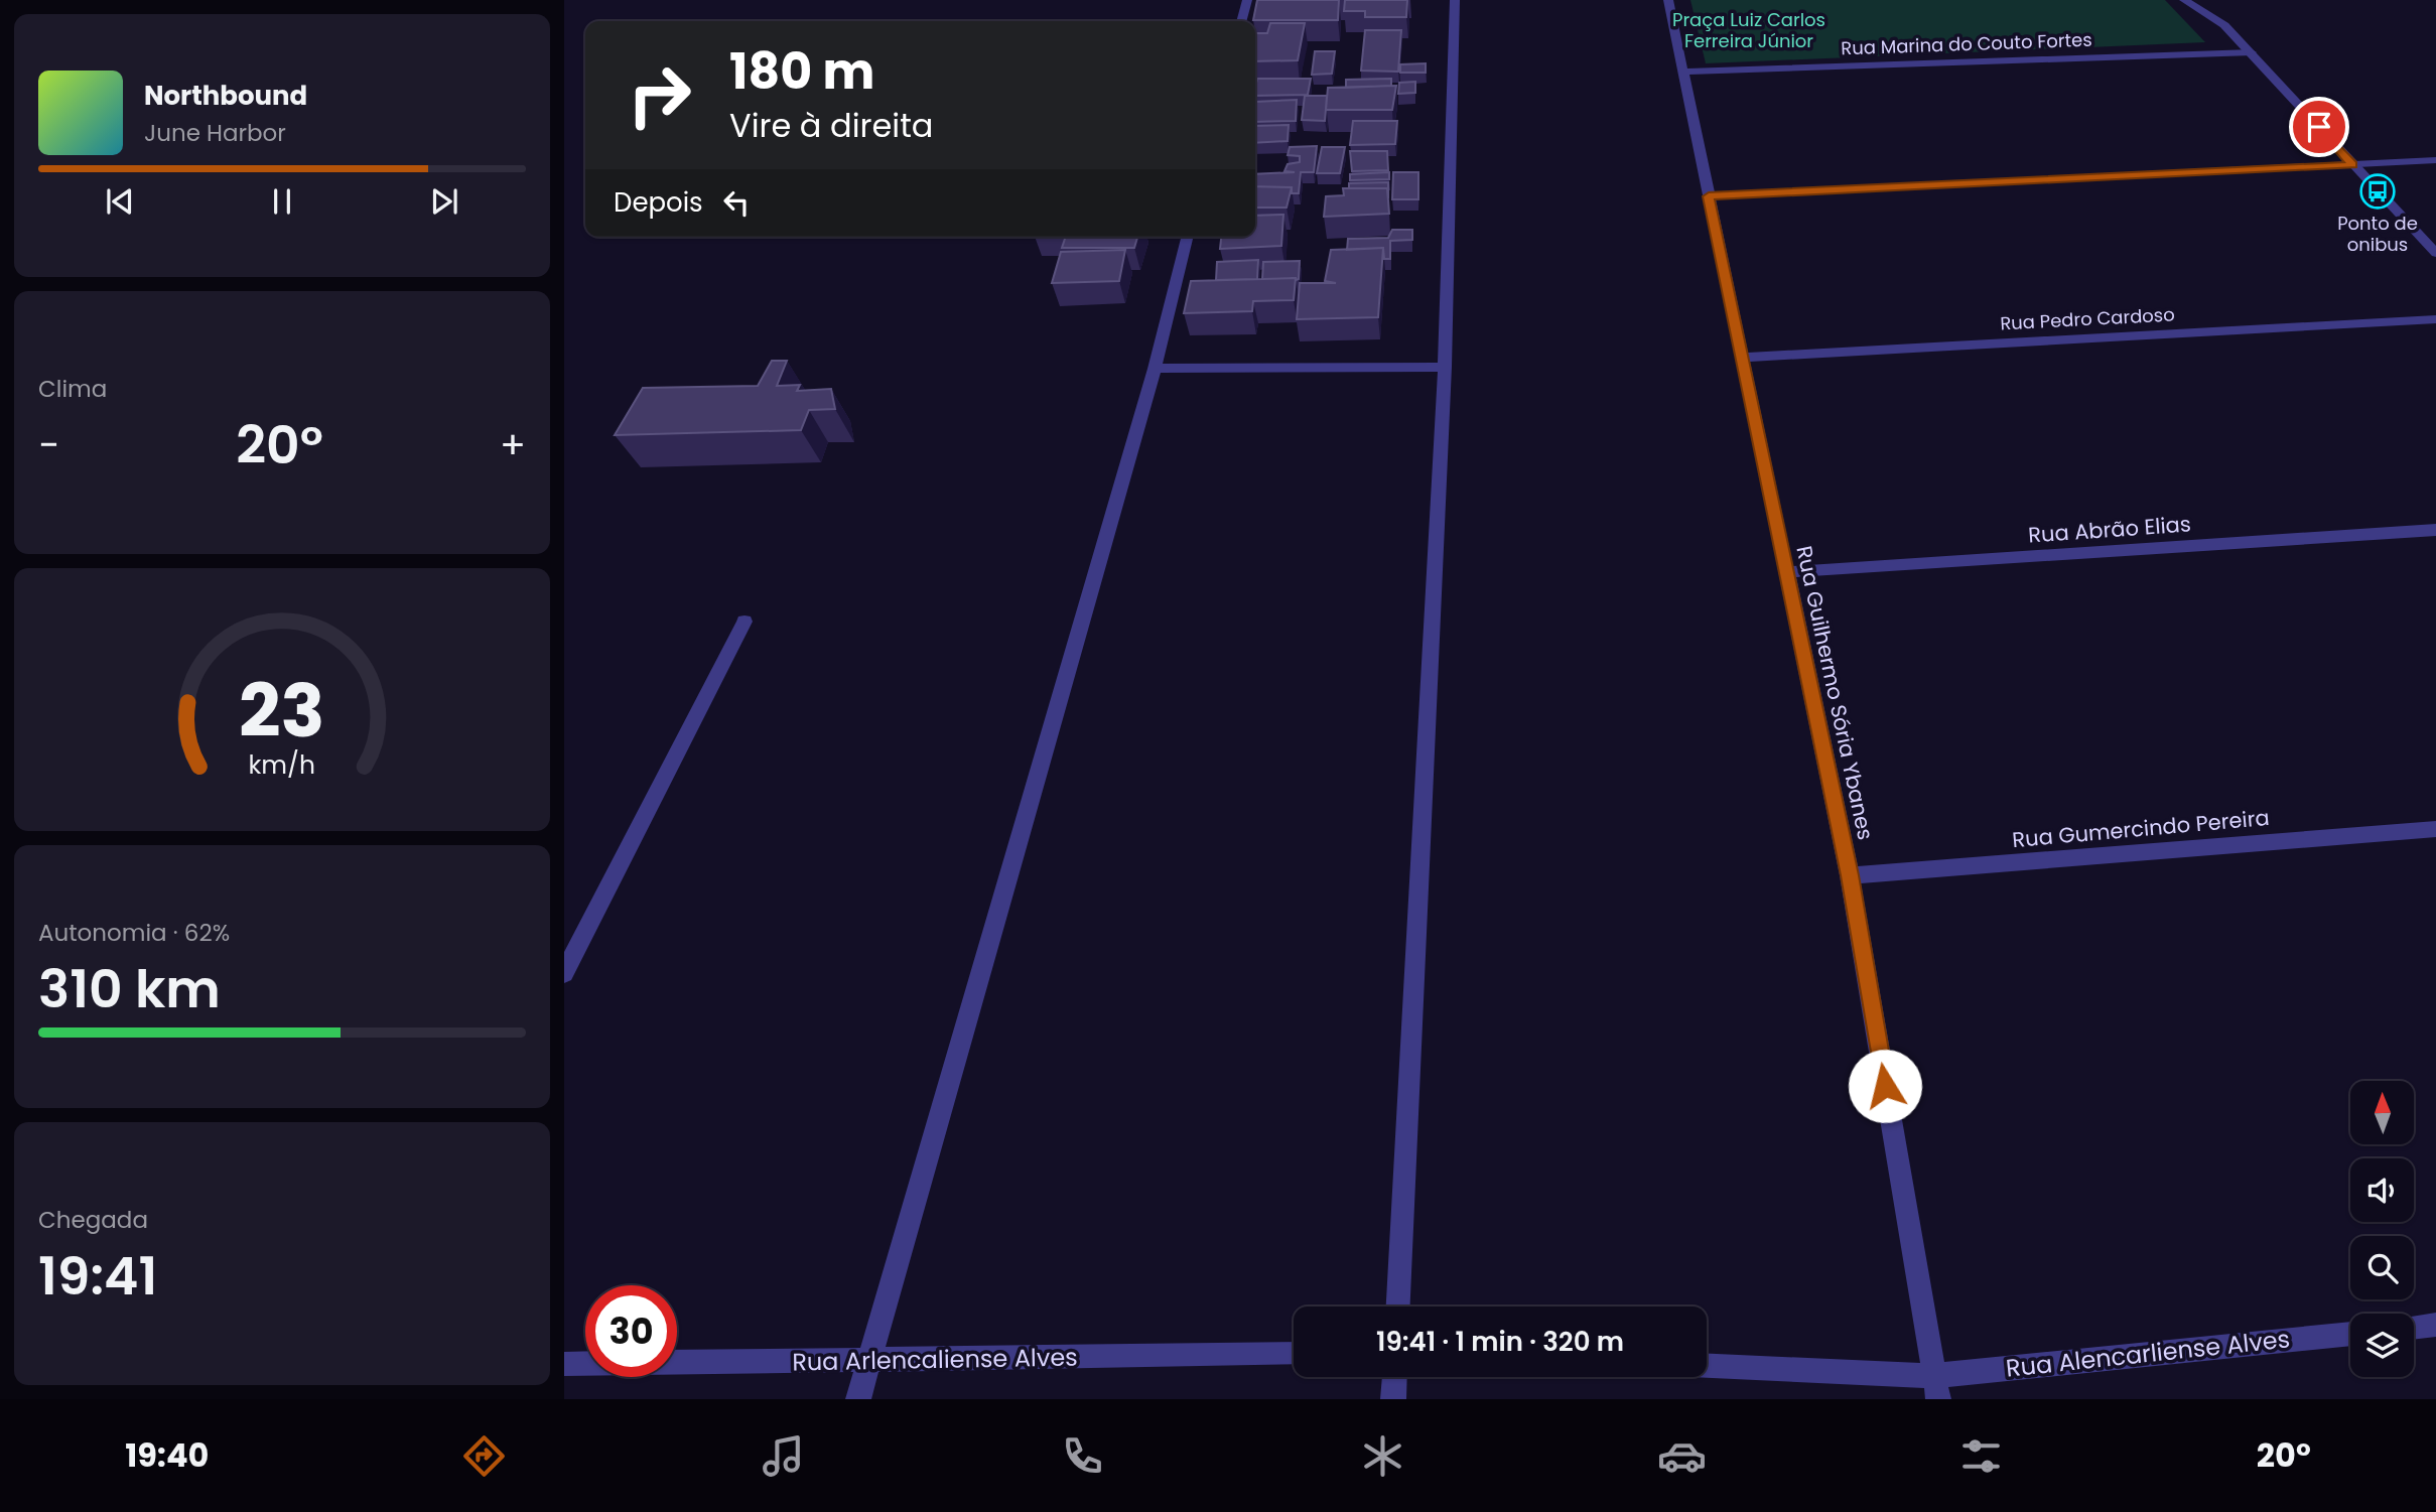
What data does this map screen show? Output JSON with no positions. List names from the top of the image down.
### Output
{
  "streets": {
    "street": [
      "Rua Marina do Couto Fortes",
      "Rua Pedro Cardoso",
      "Rua Abrão Elias",
      "Rua Guilhermo Sória Ybanes",
      "Rua Gumercindo Pereira",
      "Rua Alencarliense Alves",
      "Rua Arlencaliense Alves"
    ]
  },
  "crossings": [
    ["Rua Marina do Couto Fortes", "Rua Guilhermo Sória Ybanes"],
    ["Rua Pedro Cardoso", "Rua Guilhermo Sória Ybanes"],
    ["Rua Abrão Elias", "Rua Guilhermo Sória Ybanes"],
    ["Rua Guilhermo Sória Ybanes", "Rua Gumercindo Pereira"],
    ["Rua Guilhermo Sória Ybanes", "Rua Alencarliense Alves"]
  ],
  "parks": ["Praça Luiz Carlos Ferreira Júnior"],
  "places": {
    "bus stop": ["Ponto de onibus"]
  },
  "north": "top",
  "page": {
    "turn": ["180 m", "Vire à direita"],
    "song": ["Northbound", "June Harbor"],
    "then": "Depois",
    "tile": [
      "Clima",
      ["Autonomia · 62%", "310 km"],
      ["Chegada", "19:41"]
    ],
    "heat": ["−", "20°", "+"],
    "limit": "30",
    "trip": "19:41 · 1 min · 320 m",
    "tabs": ["19:40", "20°"],
    "gauge": ["23", "km/h"]
  }
}
